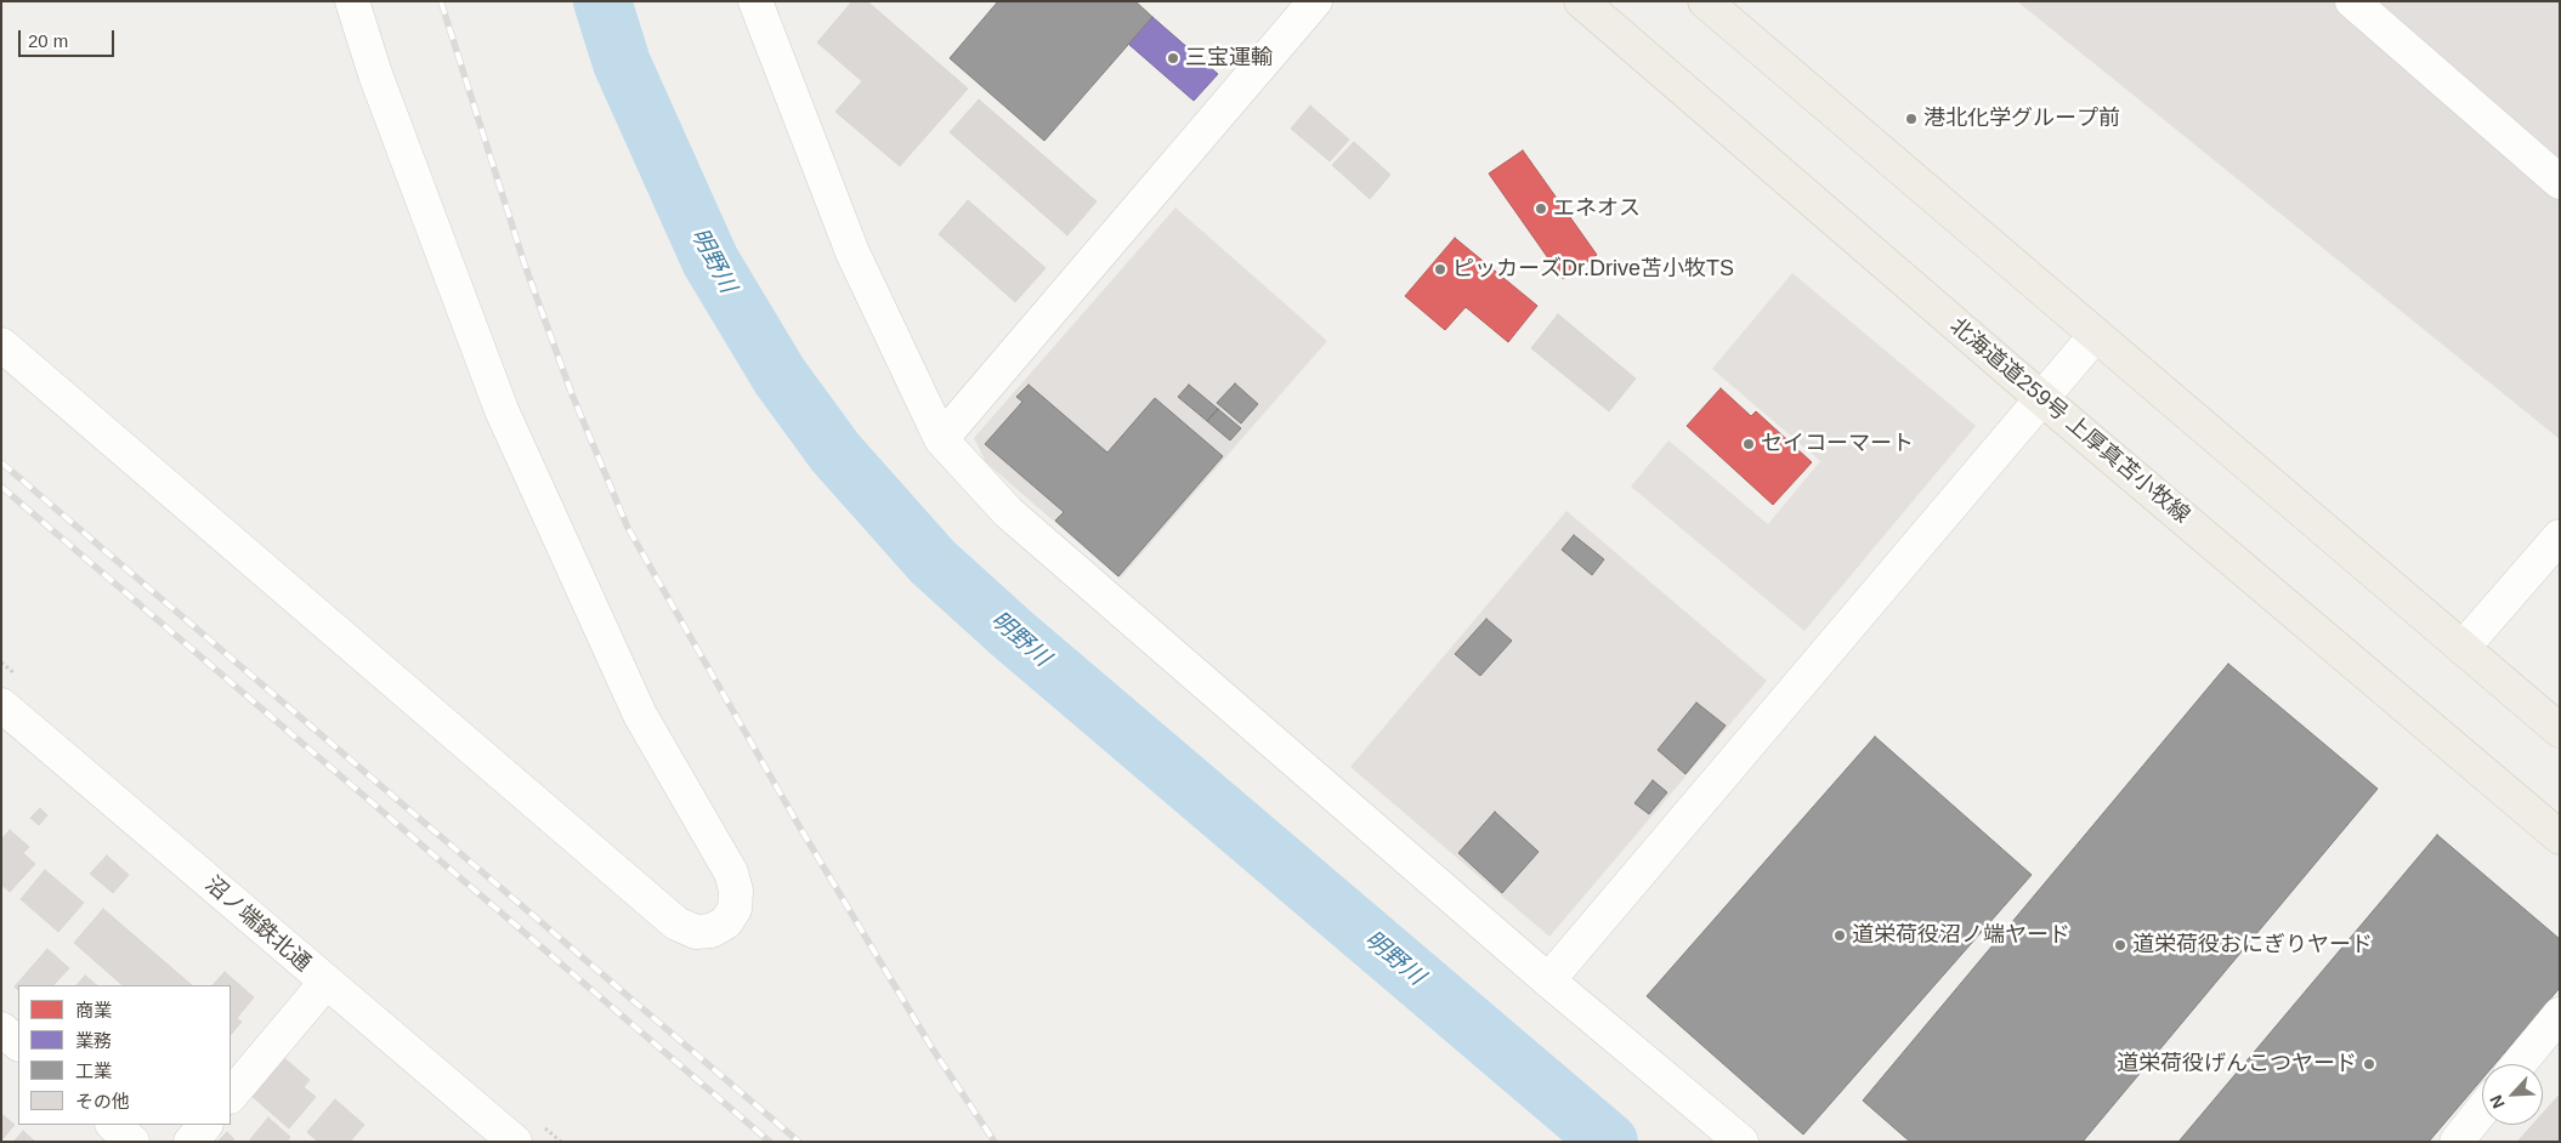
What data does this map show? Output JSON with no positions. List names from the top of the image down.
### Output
{
  "streets": {
    "main road": ["北海道道259号 上厚真苫小牧線"],
    "street": ["沼ノ端鉄北通"]
  },
  "water": ["明野川"],
  "places": [
    "三宝運輸",
    "港北化学グループ前",
    "エネオス",
    "ピッカーズDr.Drive苫小牧TS",
    "セイコーマート",
    "道栄荷役沼ノ端ヤード",
    "道栄荷役おにぎりヤード",
    "道栄荷役げんこつヤード"
  ],
  "legend": [
    "商業",
    "業務",
    "工業",
    "その他"
  ],
  "scale_bar": "20 m",
  "north": "bottom left"
}
